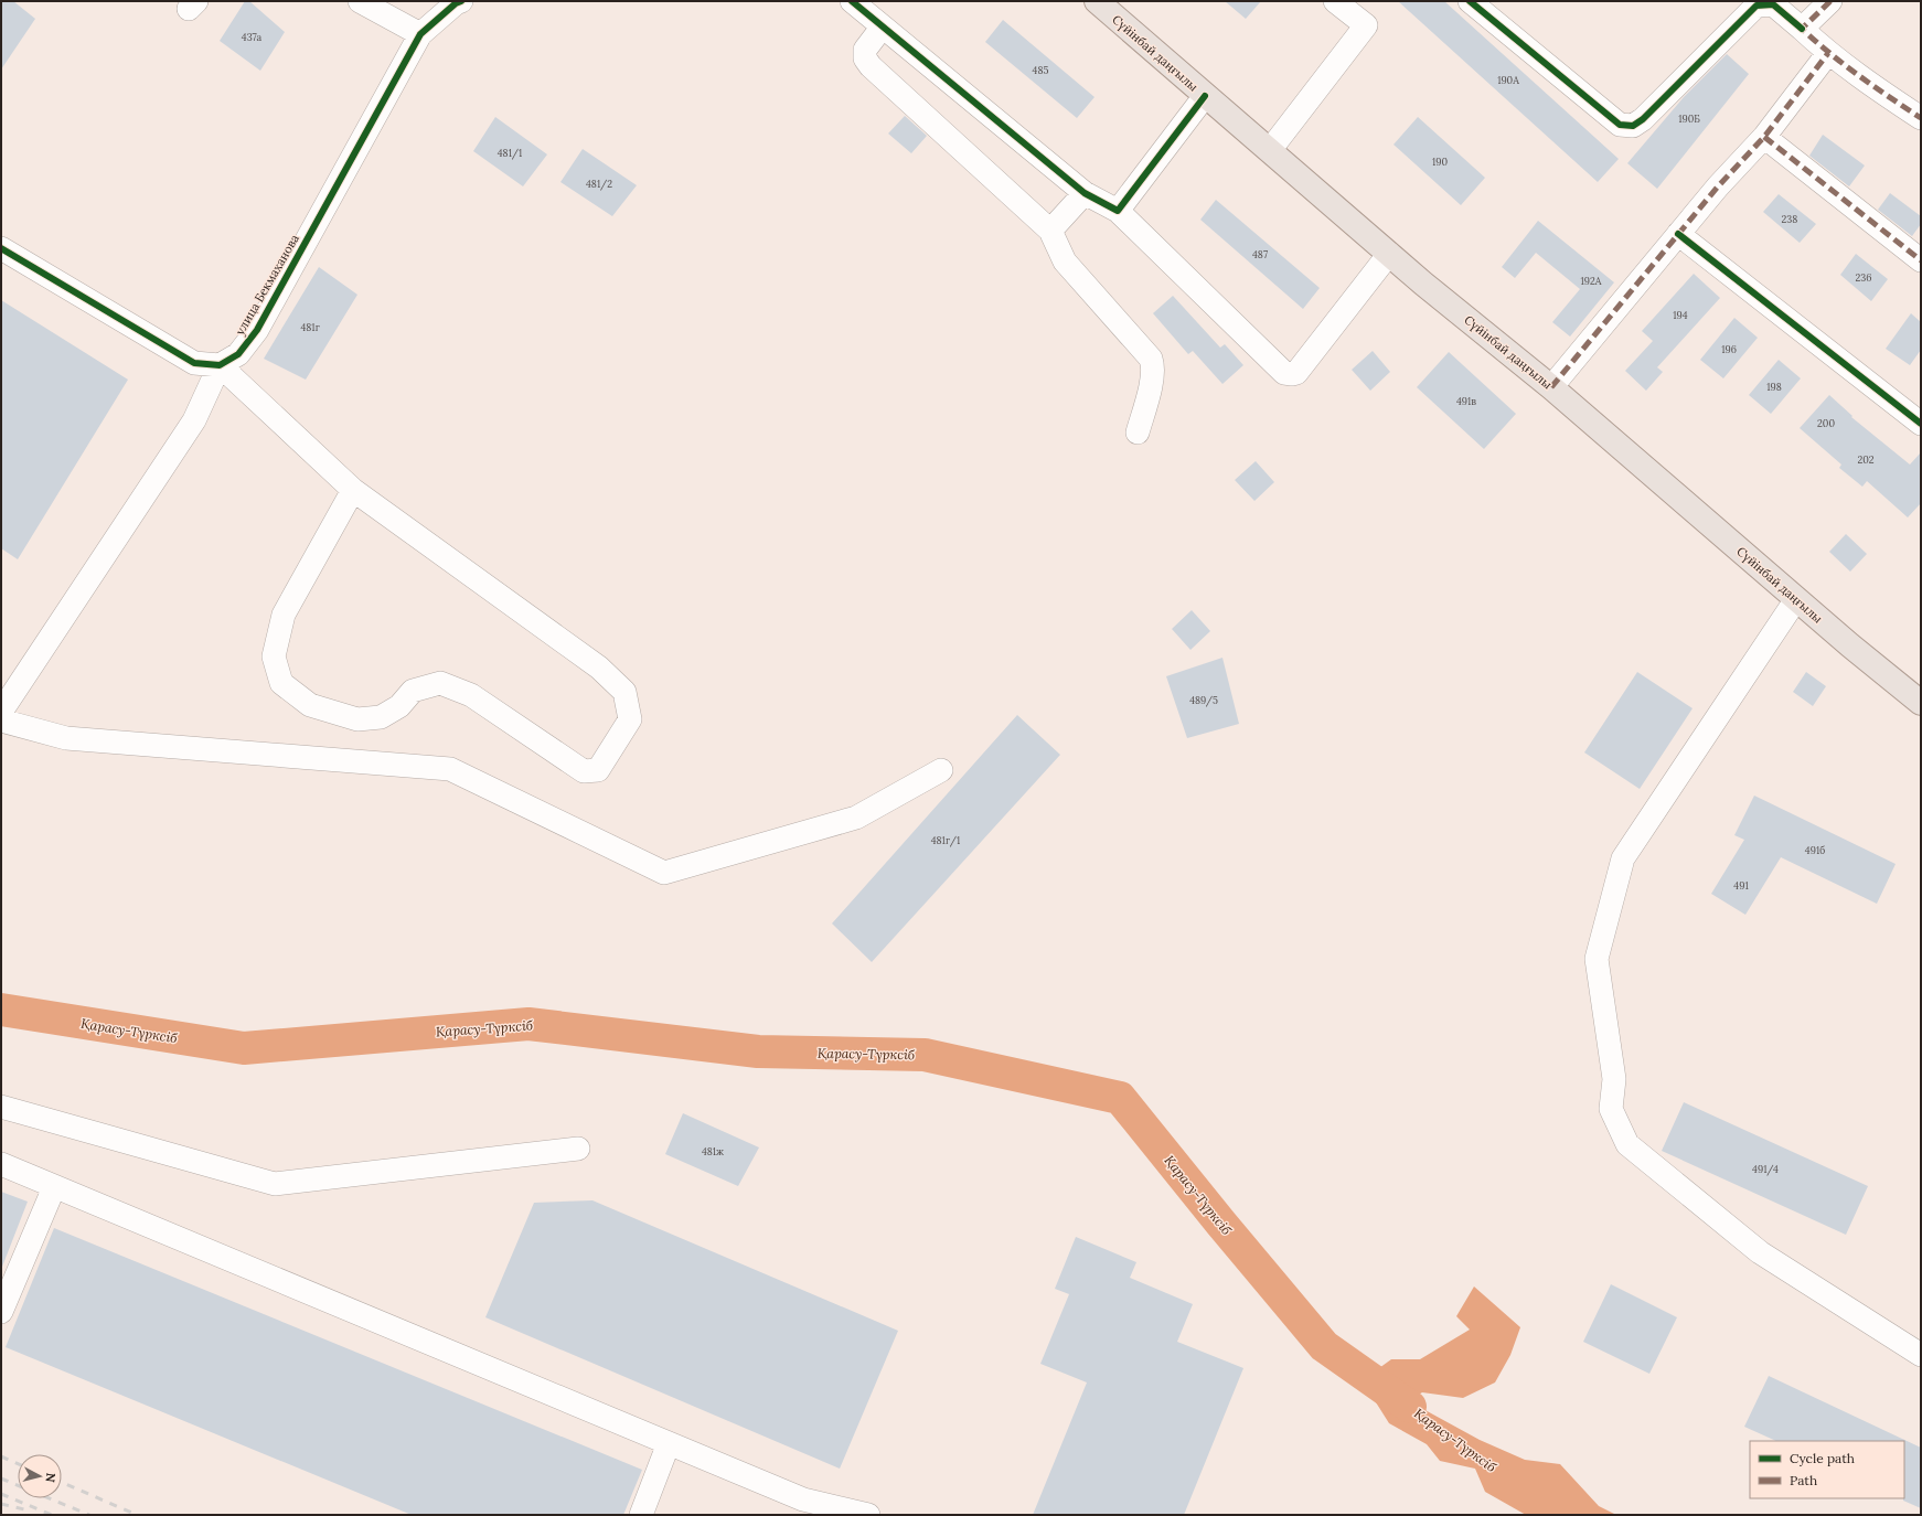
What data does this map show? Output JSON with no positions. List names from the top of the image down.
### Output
{
  "streets": {
    "main road": ["Сүйінбай даңғылы"],
    "street": ["улица Бекмаханова"]
  },
  "water": ["Қарасу-Түрксіб"],
  "house_numbers": [
    "437а",
    "485",
    "190А",
    "190Б",
    "481/1",
    "190",
    "481/2",
    "238",
    "487",
    "236",
    "192А",
    "194",
    "481г",
    "196",
    "198",
    "491в",
    "200",
    "202",
    "489/5",
    "481г/1",
    "491б",
    "491",
    "481ж",
    "491/4"
  ],
  "legend": ["Cycle path", "Path"],
  "north": "right"
}
